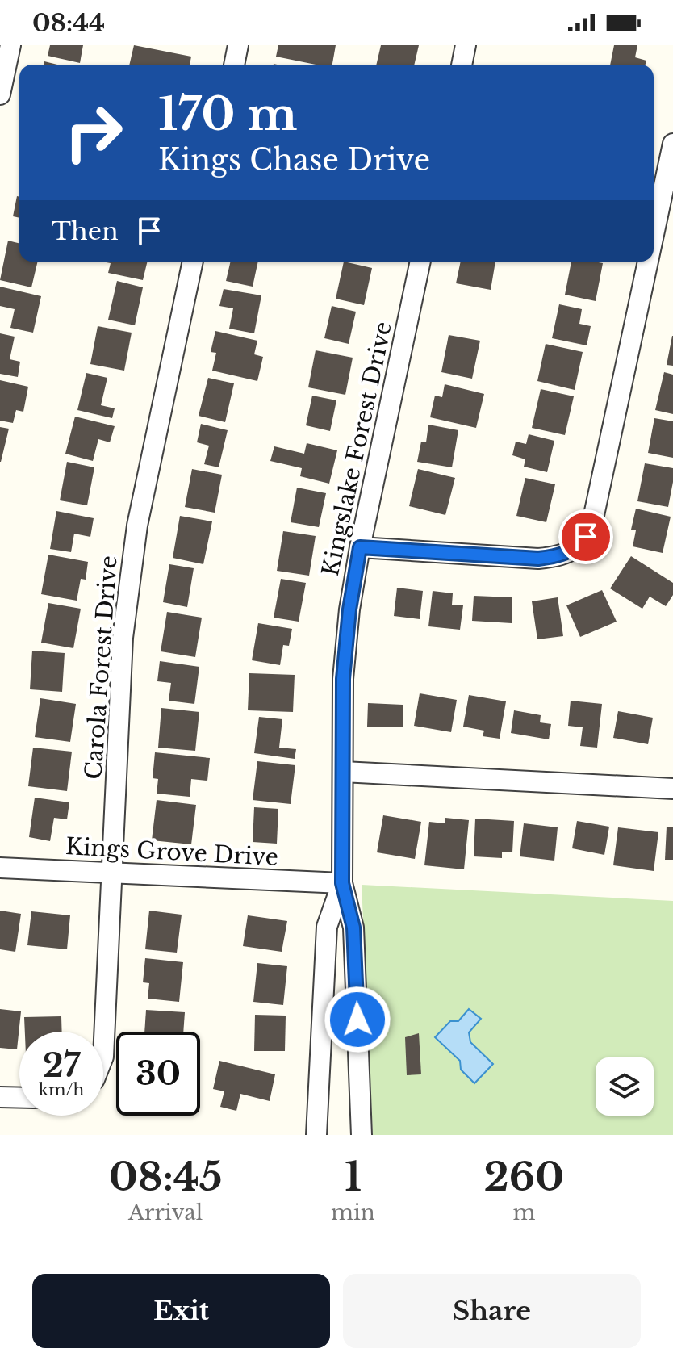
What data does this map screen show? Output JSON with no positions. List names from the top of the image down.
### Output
{
  "streets": {
    "street": ["Kingslake Forest Drive", "Carola Forest Drive", "Kings Grove Drive"]
  },
  "crossings": [
    ["Kingslake Forest Drive", "Kings Grove Drive"],
    ["Carola Forest Drive", "Kings Grove Drive"]
  ],
  "page": {
    "status": "08:44",
    "turn": ["170 m", "Kings Chase Drive"],
    "then": "Then",
    "speed": "27 km/h",
    "limit": "30",
    "eta": [
      "08:45",
      "Arrival",
      "1",
      "min",
      "260",
      "m"
    ],
    "buttons": ["Exit", "Share"]
  }
}
